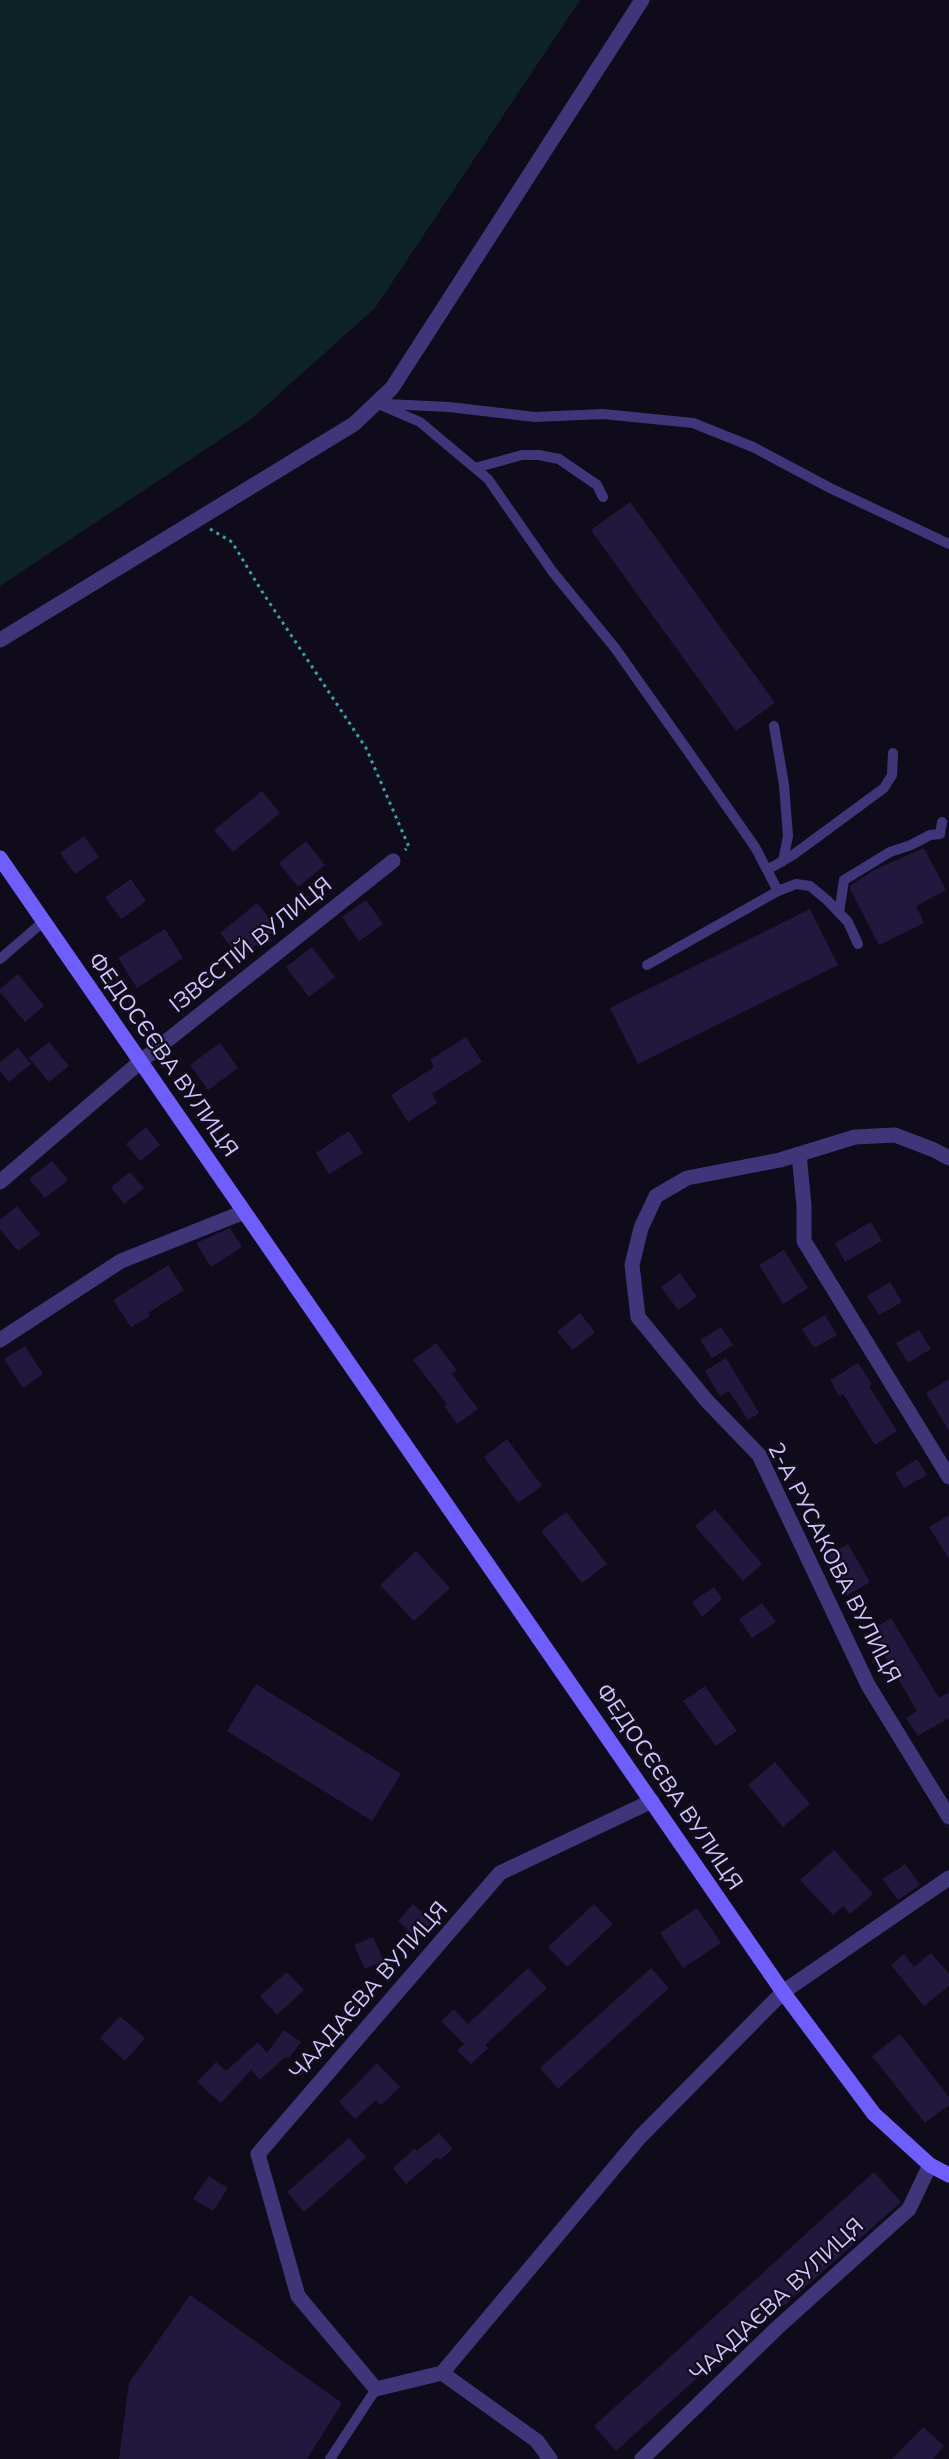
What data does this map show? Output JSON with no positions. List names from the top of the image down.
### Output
{
  "streets": {
    "main road": ["ФЕДОСЄЄВА ВУЛИЦЯ"],
    "street": ["ІЗВЄСТІЙ ВУЛИЦЯ", "2-А РУСАКОВА ВУЛИЦЯ", "ЧААДАЄВА ВУЛИЦЯ"]
  },
  "crossings": [
    ["ІЗВЄСТІЙ ВУЛИЦЯ", "ФЕДОСЄЄВА ВУЛИЦЯ"],
    ["ФЕДОСЄЄВА ВУЛИЦЯ", "ЧААДАЄВА ВУЛИЦЯ"]
  ]
}
